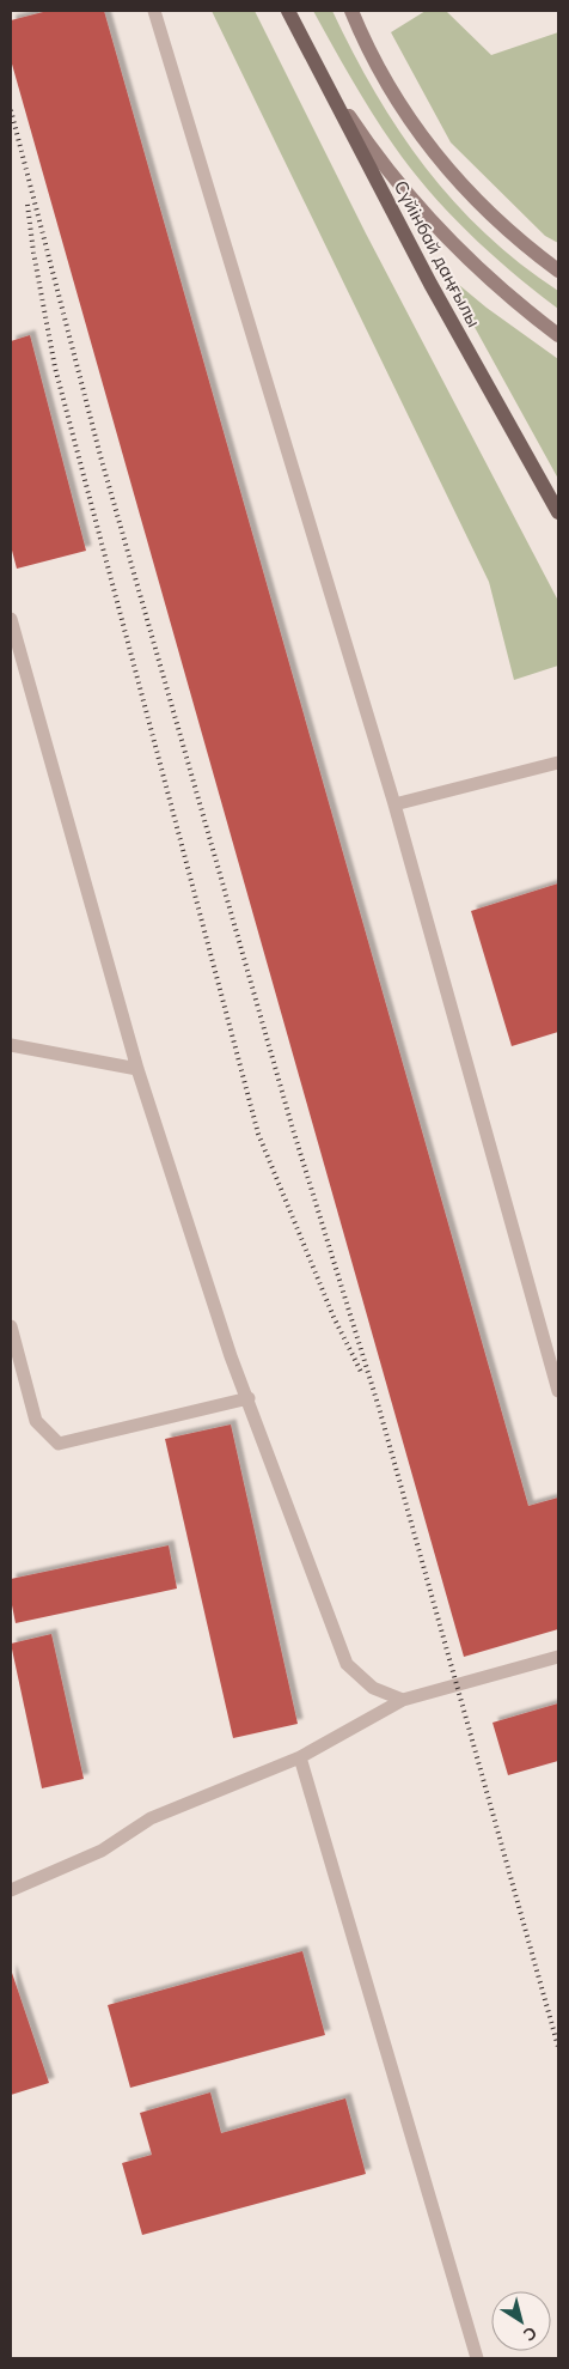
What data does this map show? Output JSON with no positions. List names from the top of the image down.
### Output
{
  "streets": {
    "main road": ["Сүйінбай даңғылы"]
  },
  "north": "bottom right"
}
